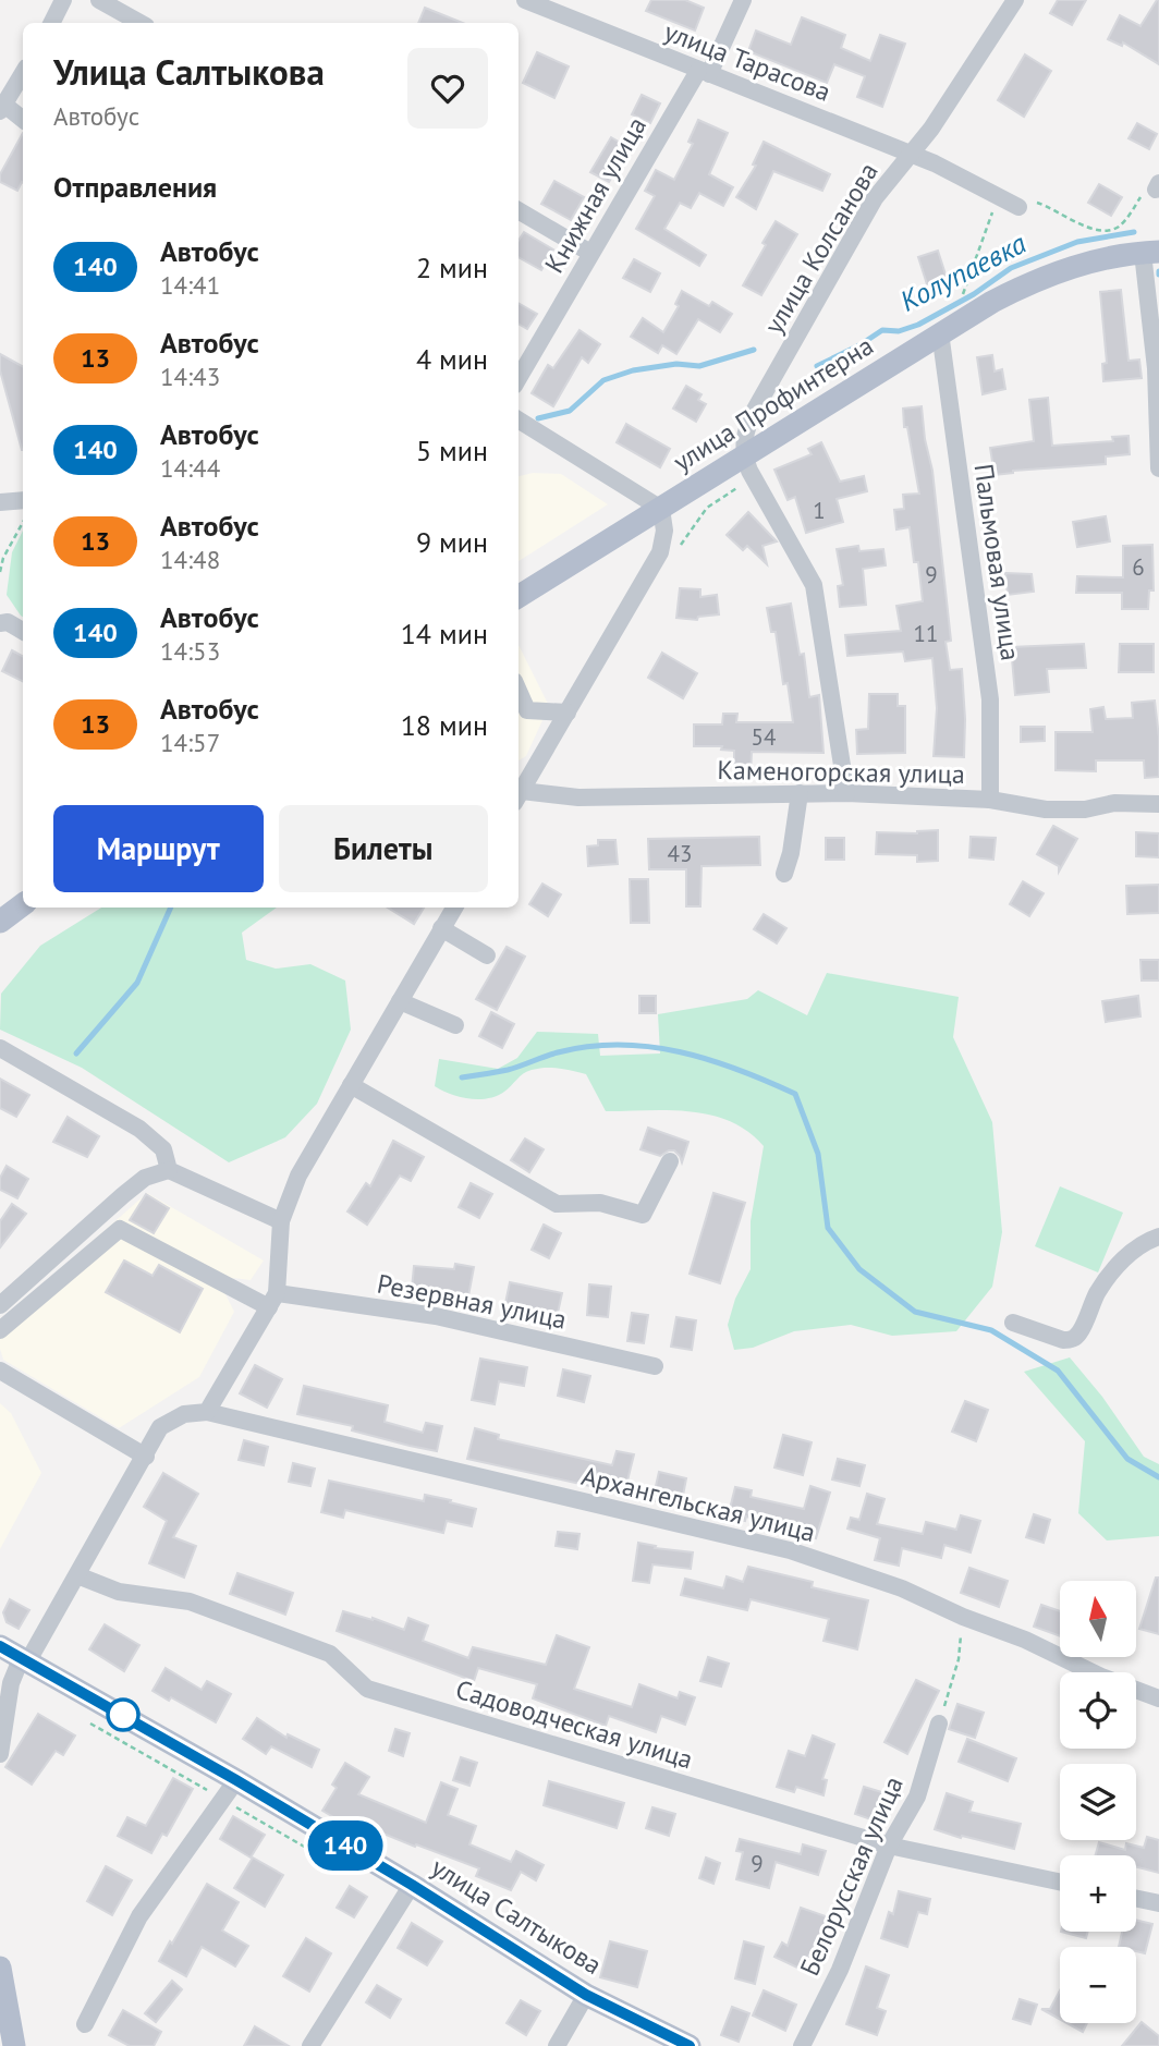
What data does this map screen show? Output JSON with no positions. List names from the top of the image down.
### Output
{
  "streets": {
    "main road": ["улица Профинтерна", "улица Салтыкова"],
    "street": [
      "улица Тарасова",
      "Книжная улица",
      "улица Колсанова",
      "Пальмовая улица",
      "Каменогорская улица",
      "Резервная улица",
      "Архангельская улица",
      "Садоводческая улица",
      "Белорусская улица"
    ]
  },
  "crossings": [
    ["улица Тарасова", "Книжная улица"],
    ["улица Тарасова", "улица Колсанова"],
    ["улица Колсанова", "улица Профинтерна"],
    ["улица Профинтерна", "Пальмовая улица"],
    ["Пальмовая улица", "Каменогорская улица"],
    ["Садоводческая улица", "Белорусская улица"]
  ],
  "water": ["Колупаевка"],
  "lines": ["bus line 140"],
  "house_numbers": [
    "1",
    "6",
    "9",
    "11",
    "54",
    "43",
    "9"
  ],
  "north": "top",
  "page": {
    "on_map": "140",
    "heading": [
      ["Улица Салтыкова", "Автобус"],
      "Отправления"
    ],
    "list": [
      {
        "mark": "140",
        "name": "Автобус",
        "note": "14:41",
        "value": "2 мин"
      },
      {
        "mark": "13",
        "name": "Автобус",
        "note": "14:43",
        "value": "4 мин"
      },
      {
        "mark": "140",
        "name": "Автобус",
        "note": "14:44",
        "value": "5 мин"
      },
      {
        "mark": "13",
        "name": "Автобус",
        "note": "14:48",
        "value": "9 мин"
      },
      {
        "mark": "140",
        "name": "Автобус",
        "note": "14:53",
        "value": "14 мин"
      },
      {
        "mark": "13",
        "name": "Автобус",
        "note": "14:57",
        "value": "18 мин"
      }
    ],
    "buttons": ["Маршрут", "Билеты"],
    "map_buttons": ["+", "−"]
  }
}
